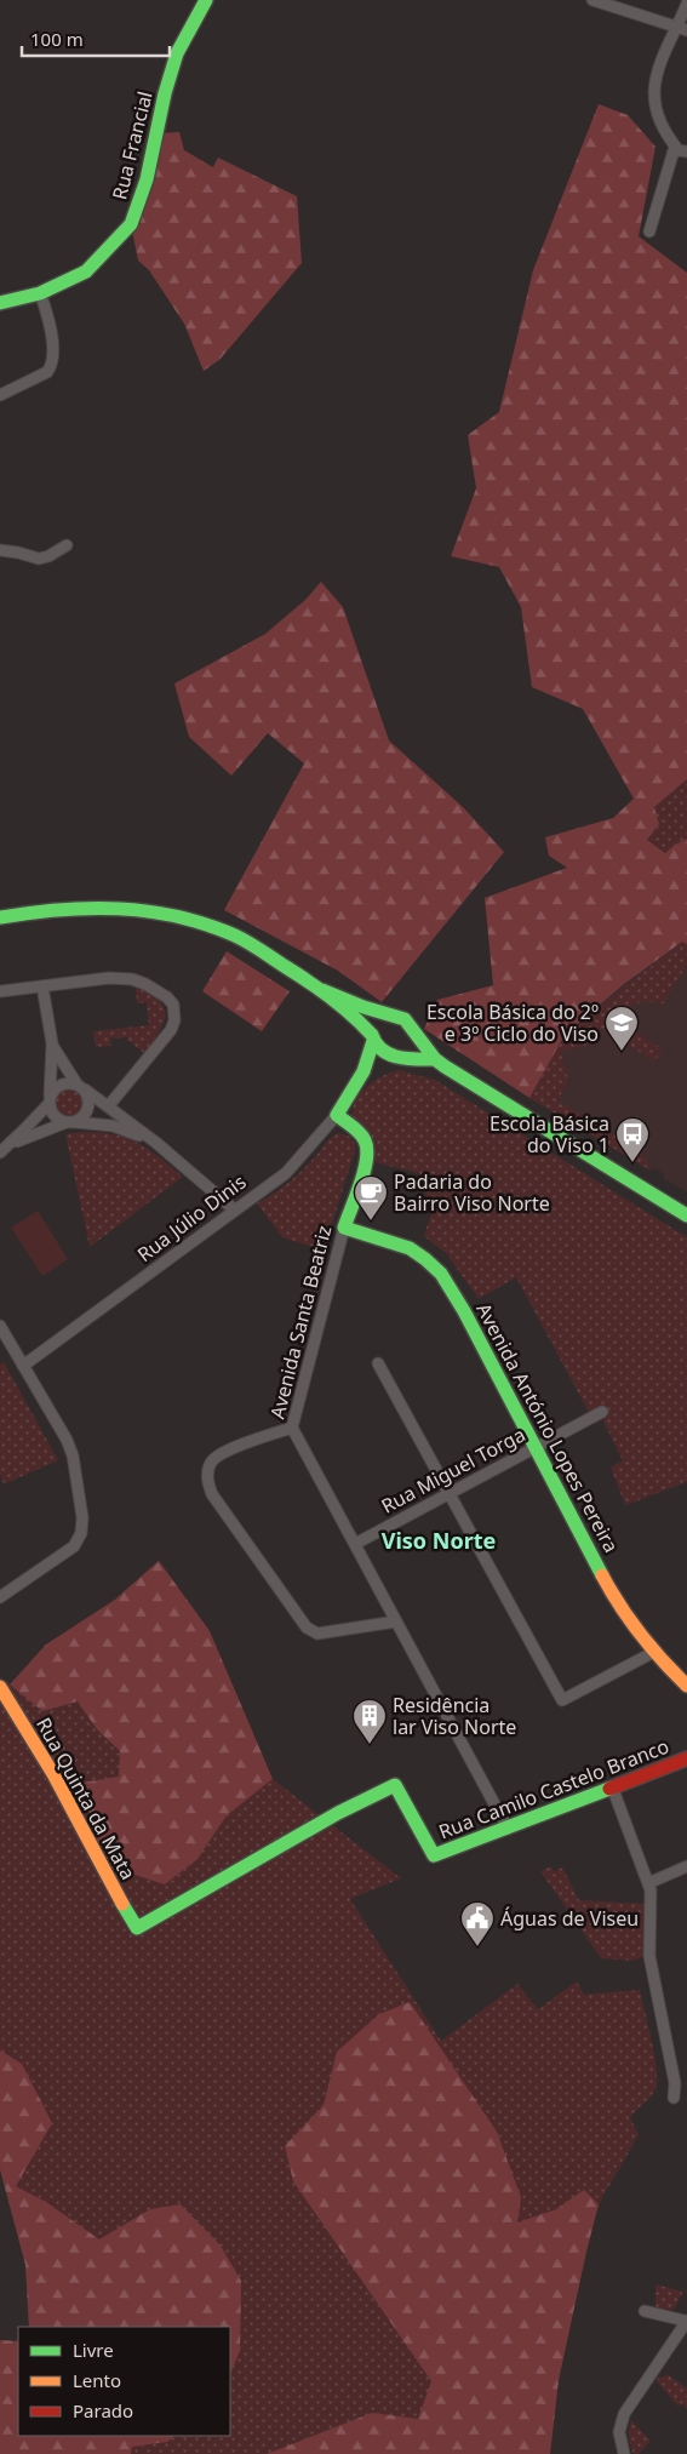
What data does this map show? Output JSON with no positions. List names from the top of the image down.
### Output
{
  "streets": {
    "street": [
      "Rua Francial",
      "Rua Júlio Dinis",
      "Avenida Santa Beatriz",
      "Avenida António Lopes Pereira",
      "Rua Miguel Torga",
      "Rua Camilo Castelo Branco",
      "Rua Quinta da Mata"
    ]
  },
  "crossings": [
    ["Rua Júlio Dinis", "Avenida Santa Beatriz"],
    ["Avenida Santa Beatriz", "Avenida António Lopes Pereira"],
    ["Avenida Santa Beatriz", "Rua Miguel Torga"],
    ["Avenida Santa Beatriz", "Rua Camilo Castelo Branco"],
    ["Avenida António Lopes Pereira", "Rua Miguel Torga"],
    ["Rua Camilo Castelo Branco", "Rua Quinta da Mata"]
  ],
  "districts": ["Viso Norte"],
  "places": {
    "school or university": ["Escola Básica do 2º e 3º Ciclo do Viso"],
    "bus stop": ["Escola Básica do Viso 1"],
    "cafe": ["Padaria do Bairro Viso Norte"],
    "building": ["Residência lar Viso Norte"],
    "public building": ["Águas de Viseu"]
  },
  "legend": ["Livre", "Lento", "Parado"],
  "scale_bar": "100 m"
}
